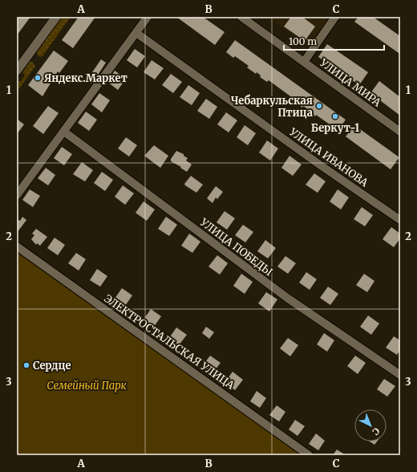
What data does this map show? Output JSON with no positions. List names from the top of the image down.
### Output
{
  "streets": {
    "street": [
      "УЛИЦА МИРА",
      "УЛИЦА ИВАНОВА",
      "УЛИЦА ПОБЕДЫ",
      "ЭЛЕКТРОСТАЛЬСКАЯ УЛИЦА"
    ]
  },
  "parks": ["Семейный Парк"],
  "places": [
    "Яндекс.Маркет",
    "Чебаркульская Птица",
    "Беркут-1",
    "Сердце"
  ],
  "scale_bar": "100 m",
  "north": "bottom right",
  "grid": {
    "columns": ["A", "B", "C"],
    "rows": ["1", "2", "3"]
  }
}
